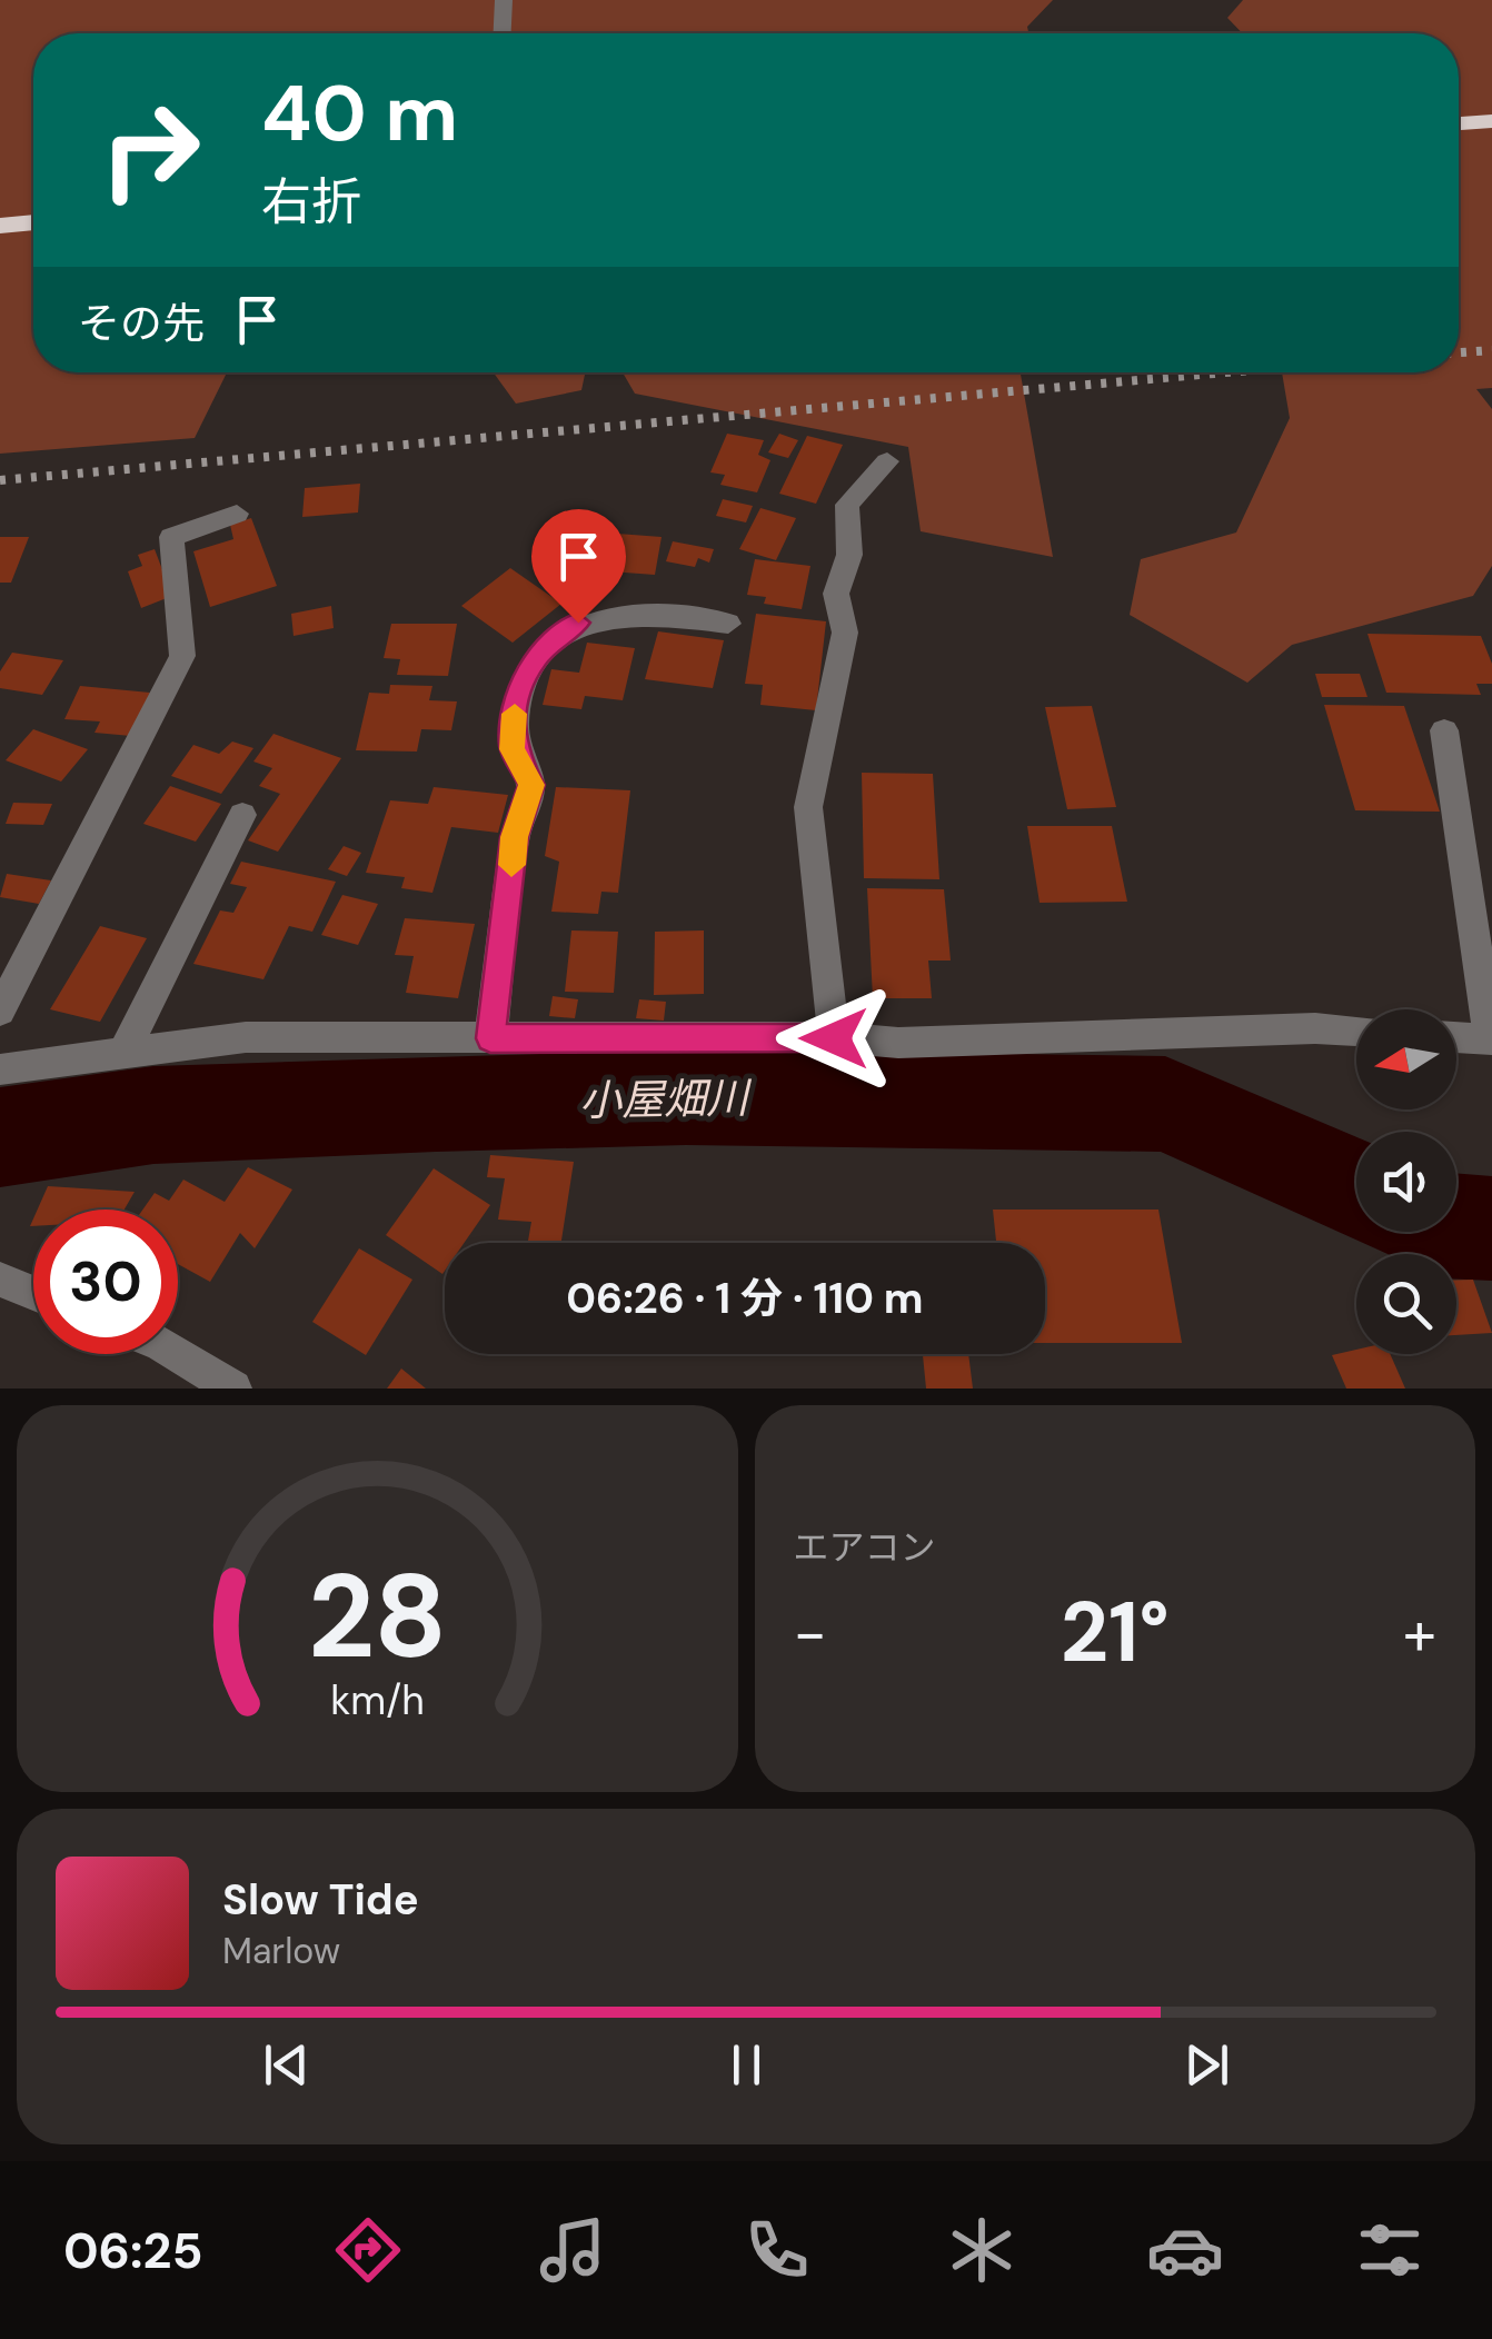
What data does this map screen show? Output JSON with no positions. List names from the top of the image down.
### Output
{
  "water": ["小屋畑川"],
  "north": "left",
  "page": {
    "turn": ["40 m", "右折"],
    "then": "その先",
    "limit": "30",
    "trip": "06:26 · 1 分 · 110 m",
    "tile": "エアコン",
    "heat": ["−", "21°", "+"],
    "song": ["Slow Tide", "Marlow"],
    "tabs": "06:25",
    "gauge": ["28", "km/h"]
  }
}
